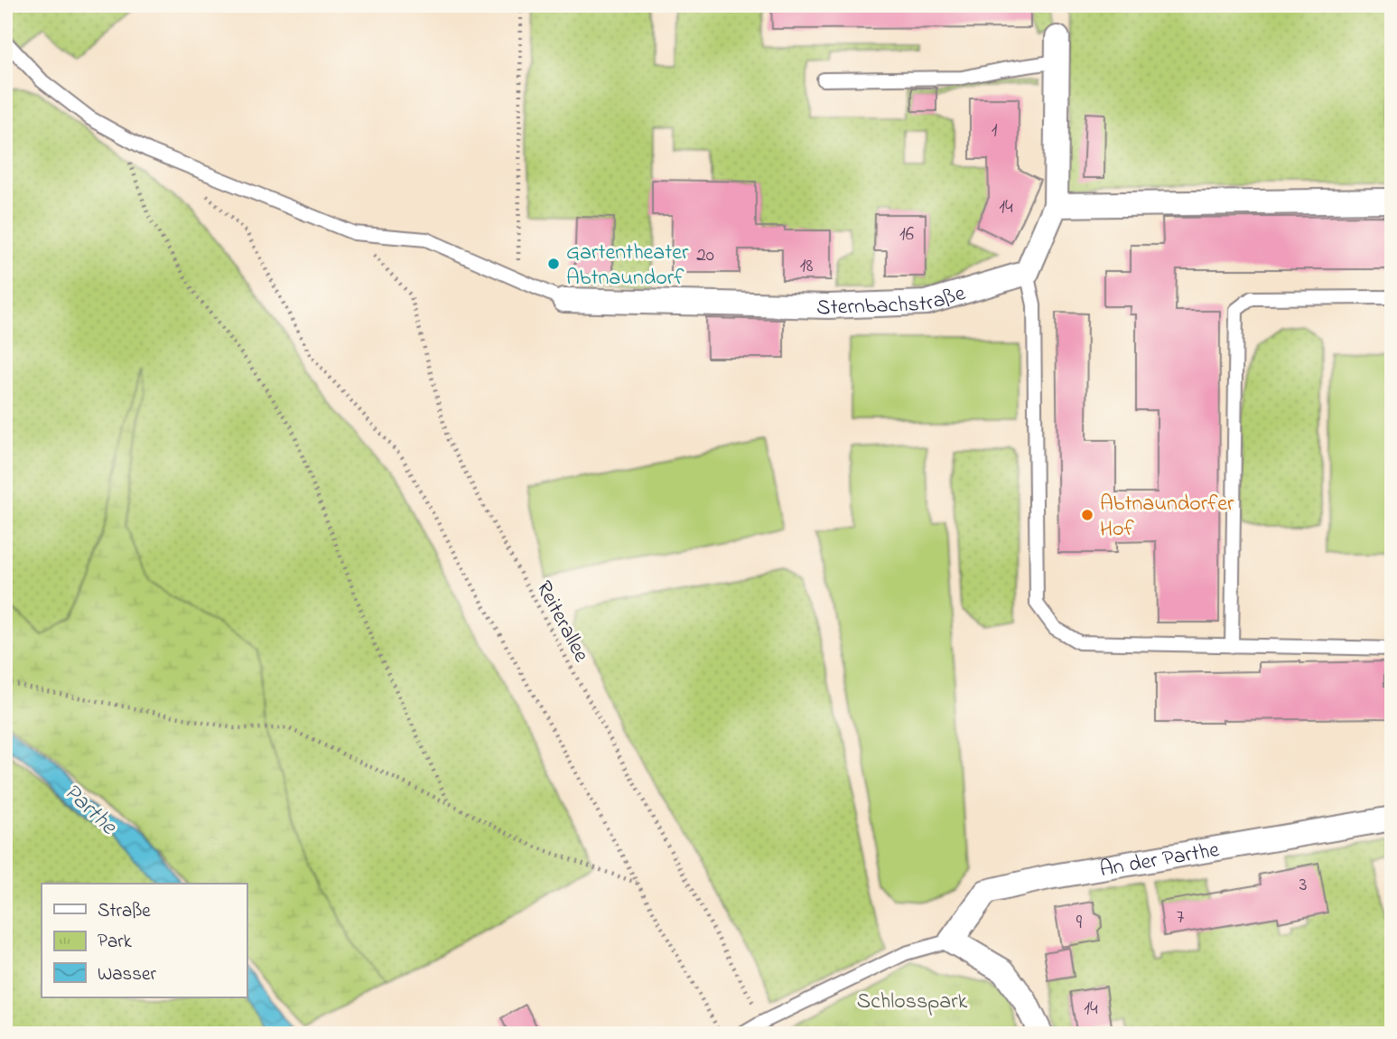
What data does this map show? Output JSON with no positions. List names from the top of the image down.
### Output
{
  "streets": {
    "street": ["Sternbachstraße", "An der Parthe"],
    "path": ["Reiterallee"]
  },
  "crossings": [
    ["Sternbachstraße", "Reiterallee"]
  ],
  "water": ["Parthe"],
  "parks": ["Schlosspark"],
  "places": ["Gartentheater Abtnaundorf", "Abtnaundorfer Hof"],
  "house_numbers": [
    "1",
    "14",
    "16",
    "20",
    "18",
    "3",
    "7",
    "9",
    "14"
  ],
  "legend": ["Straße", "Park", "Wasser"]
}
